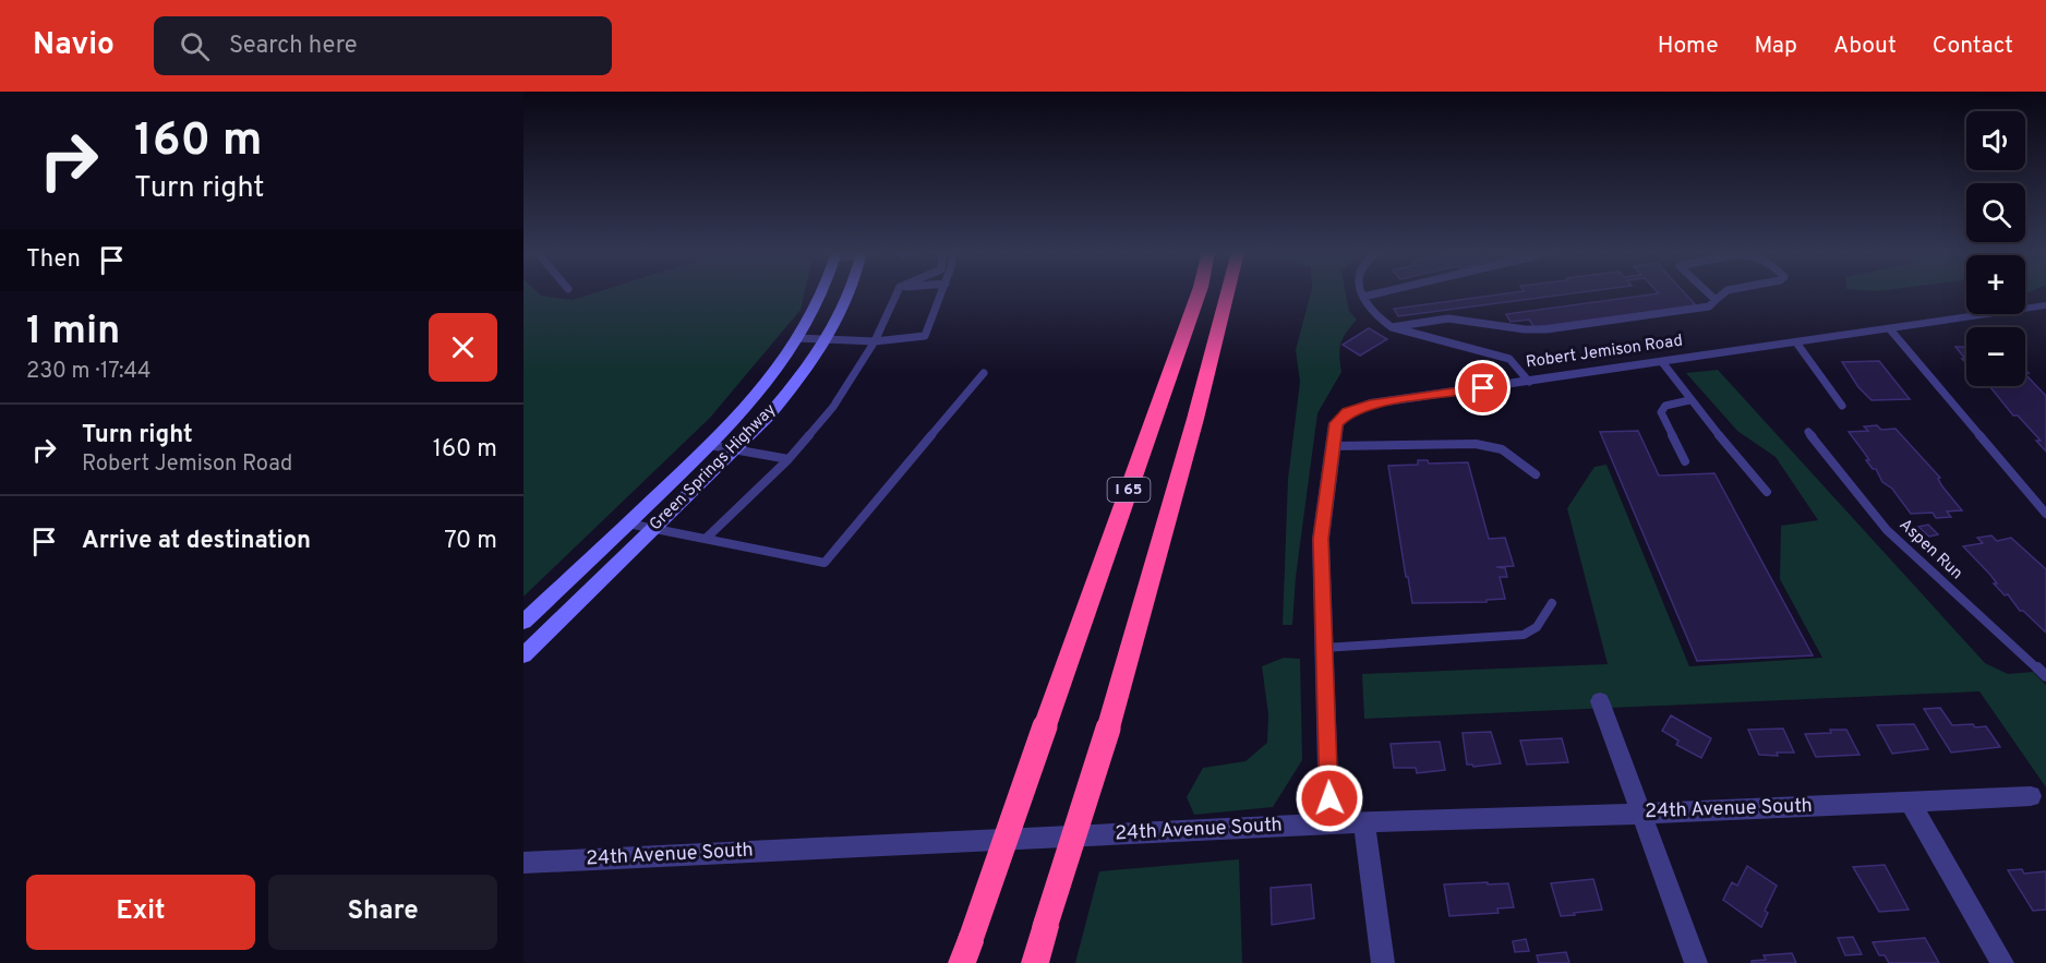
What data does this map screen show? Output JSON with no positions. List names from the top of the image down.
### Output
{
  "streets": {
    "highway": ["I 65"],
    "main road": ["Green Springs Highway"],
    "street": ["Robert Jemison Road", "24th Avenue South"],
    "lane": ["Aspen Run"]
  },
  "crossings": [
    ["Robert Jemison Road", "24th Avenue South"]
  ],
  "page": {
    "header": "Navio",
    "search": "Search here",
    "nav": [
      "Home",
      "Map",
      "About",
      "Contact"
    ],
    "turn": ["160 m", "Turn right"],
    "map_buttons": ["+", "−"],
    "then": "Then",
    "heading": ["1 min", "230 m · 17:44"],
    "list": [
      {
        "name": "Turn right",
        "note": "Robert Jemison Road",
        "value": "160 m"
      },
      {
        "name": "Arrive at destination",
        "value": "70 m"
      }
    ],
    "buttons": ["Exit", "Share"]
  }
}
